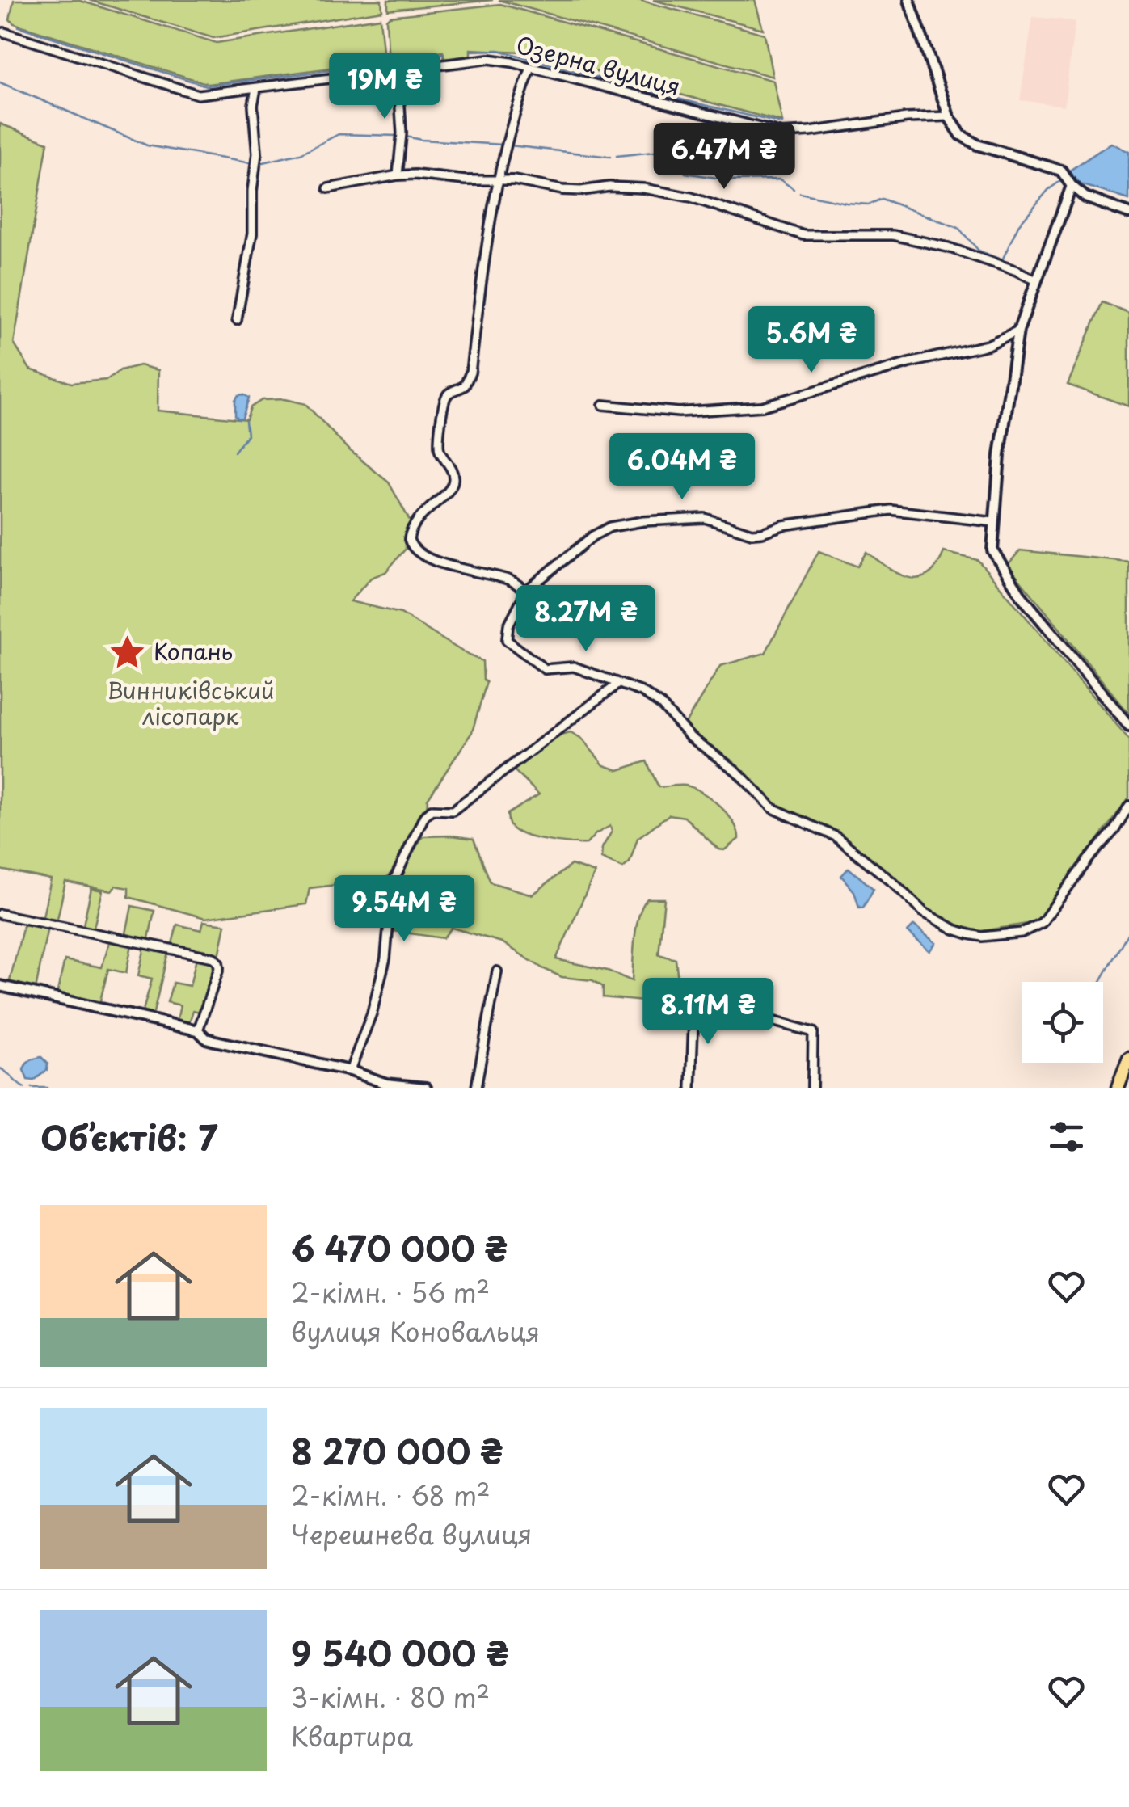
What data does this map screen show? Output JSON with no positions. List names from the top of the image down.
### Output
{
  "streets": {
    "street": ["Озерна вулиця"]
  },
  "parks": ["Винниківський лісопарк"],
  "places": {
    "place": ["Копань"]
  },
  "page": {
    "price": [
      "19M ₴",
      "6.47M ₴",
      "5.6M ₴",
      "6.04M ₴",
      "8.27M ₴",
      "9.54M ₴",
      "8.11M ₴"
    ],
    "heading": "Об’єктів: 7",
    "list": [
      {
        "name": "6 470 000 ₴",
        "note": "2-кімн. · 56 m² · вулиця Коновальця"
      },
      {
        "name": "8 270 000 ₴",
        "note": "2-кімн. · 68 m² · Черешнева вулиця"
      },
      {
        "name": "9 540 000 ₴",
        "note": "3-кімн. · 80 m² · Квартира"
      }
    ]
  }
}
